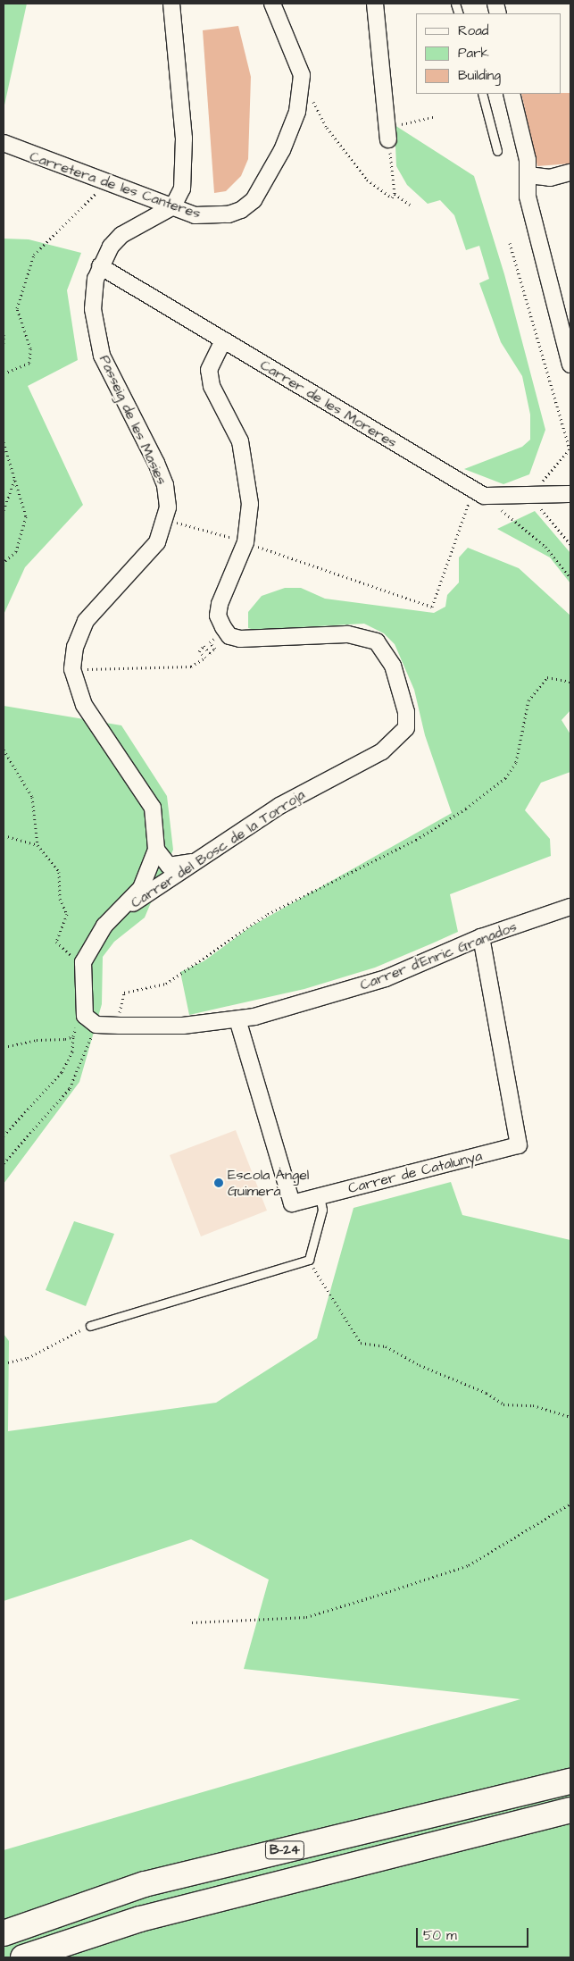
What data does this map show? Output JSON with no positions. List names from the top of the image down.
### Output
{
  "streets": {
    "highway": ["B-24"],
    "street": [
      "Carretera de les Canteres",
      "Carrer de les Moreres",
      "Passeig de les Masies",
      "Carrer del Bosc de la Torroja",
      "Carrer d'Enric Granados",
      "Carrer de Catalunya"
    ]
  },
  "crossings": [
    ["Carretera de les Canteres", "Passeig de les Masies"],
    ["Carrer de les Moreres", "Passeig de les Masies"],
    ["Passeig de les Masies", "Carrer del Bosc de la Torroja"],
    ["Carrer d'Enric Granados", "Carrer de Catalunya"]
  ],
  "places": ["Escola Àngel Guimerà"],
  "legend": ["Road", "Park", "Building"],
  "scale_bar": "50 m"
}
